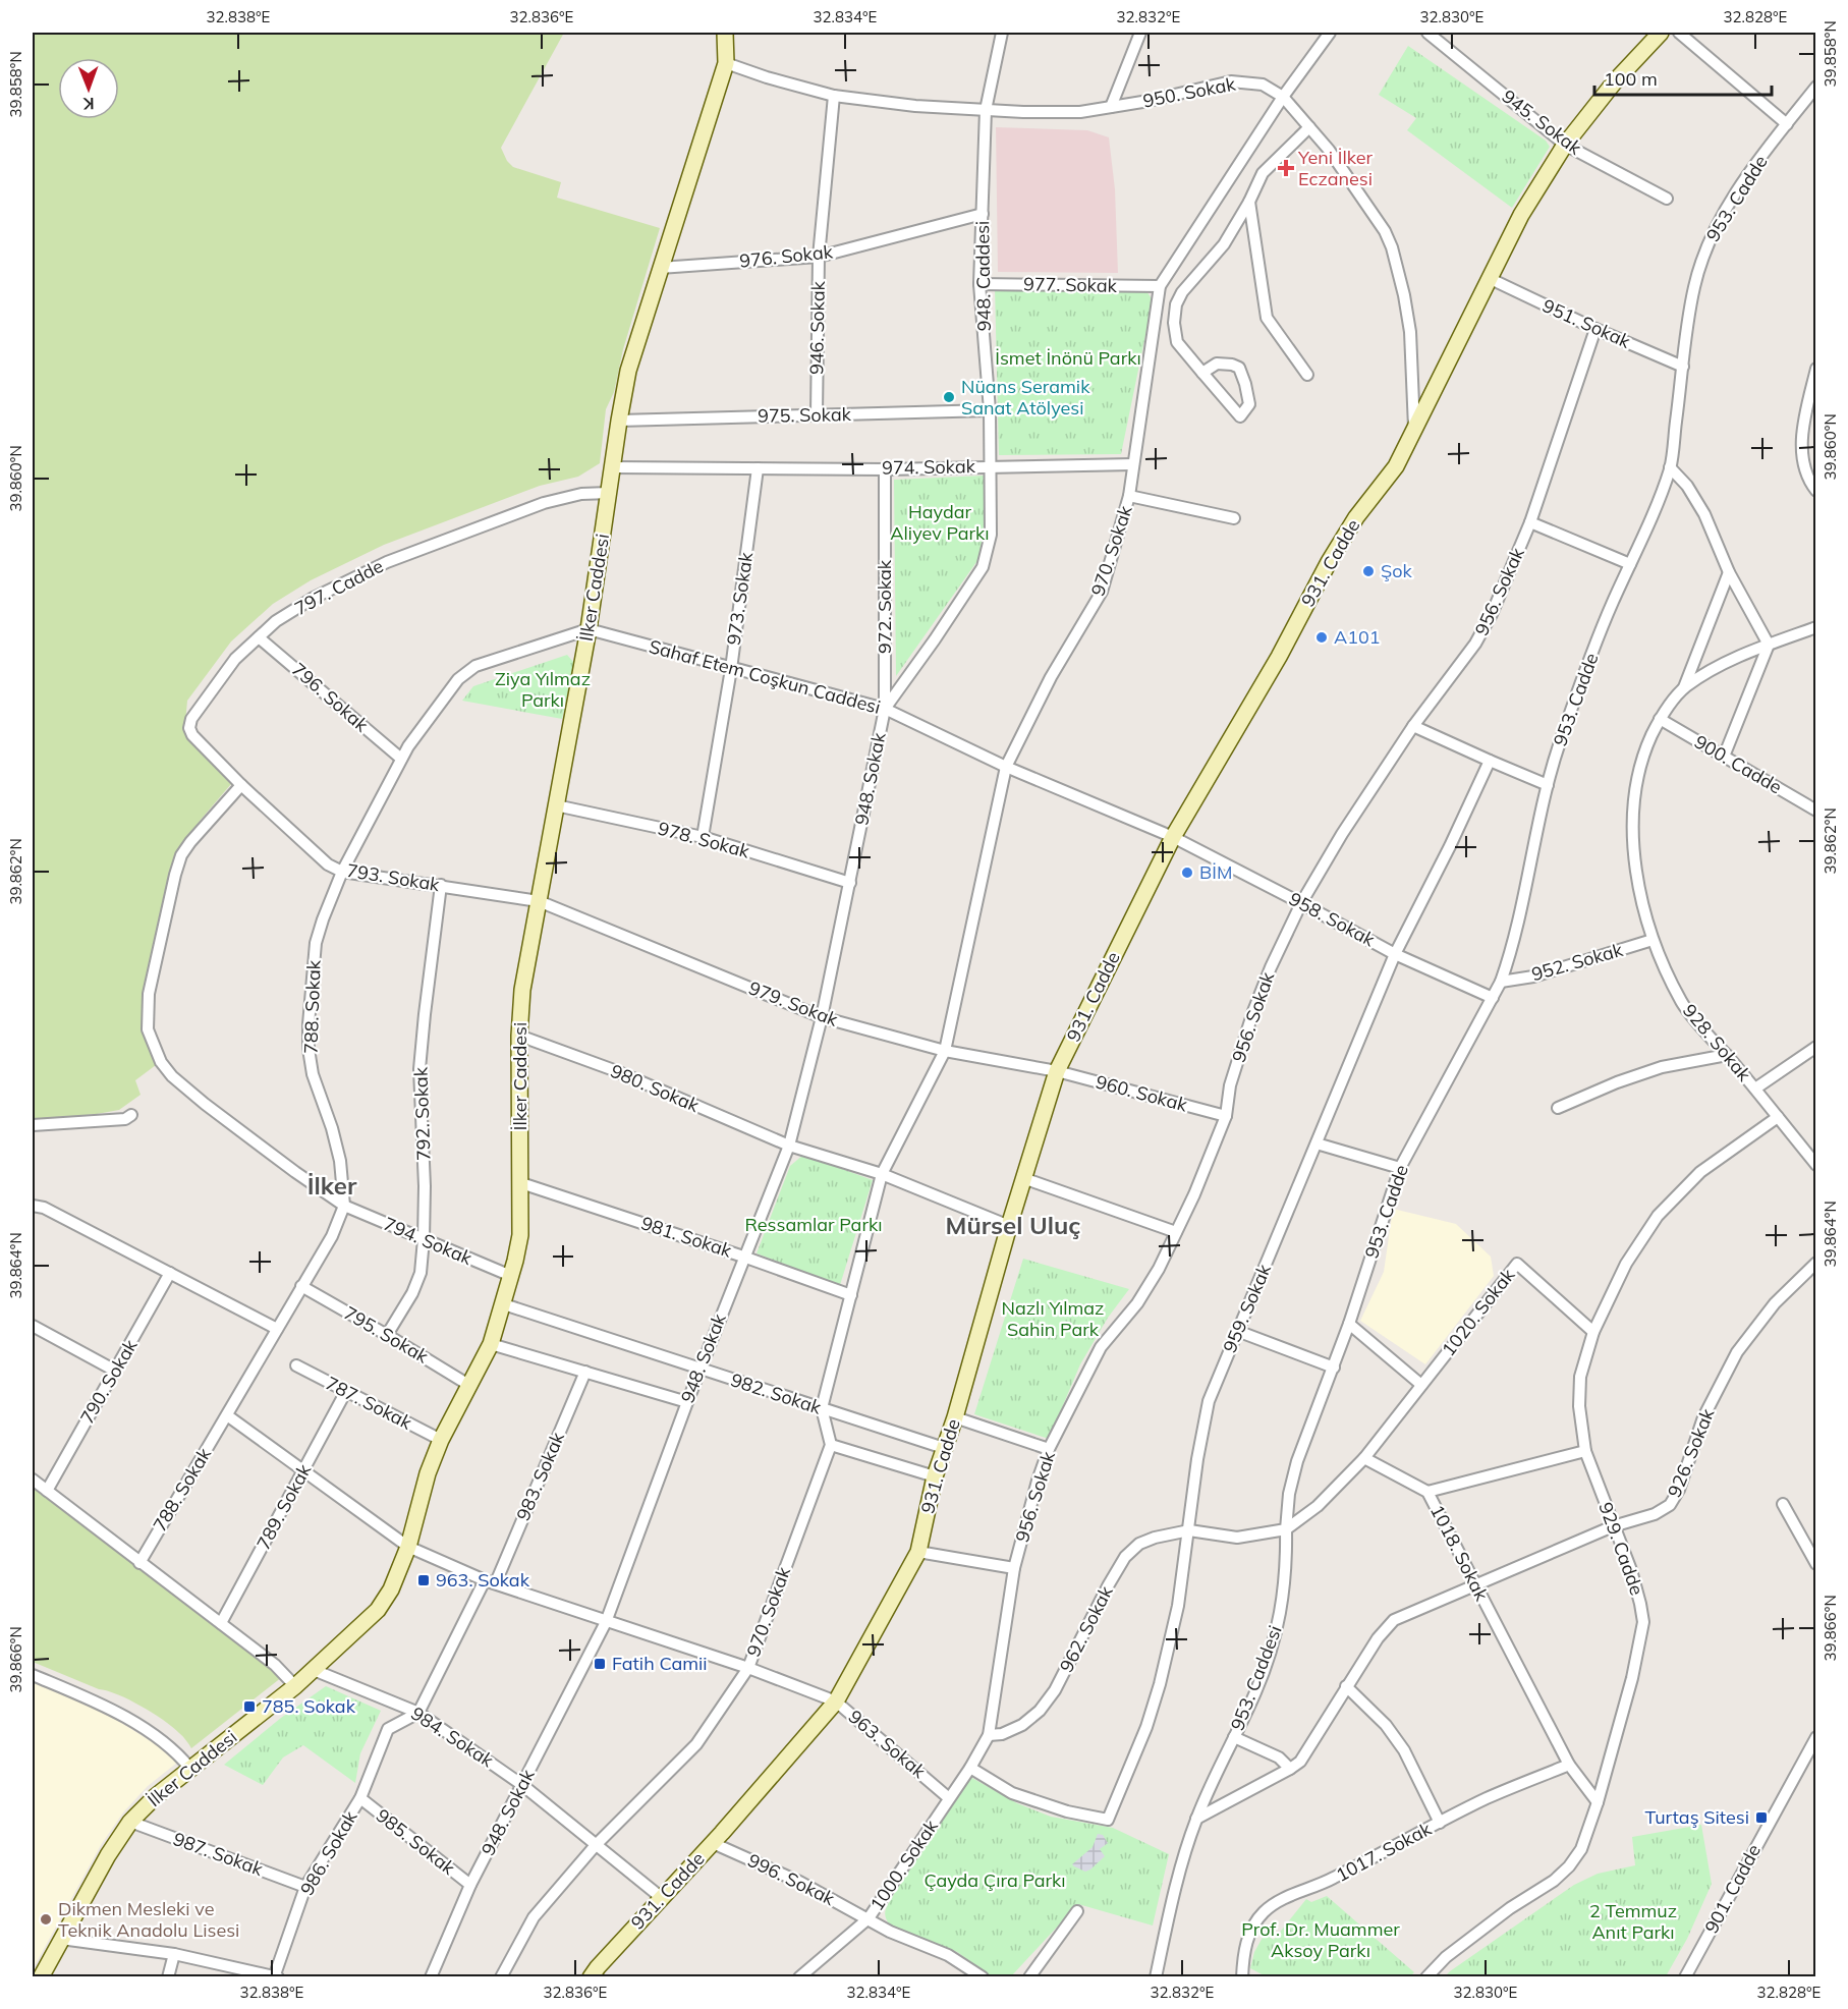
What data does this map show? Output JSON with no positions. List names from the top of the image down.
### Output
{
  "streets": {
    "main road": ["931. Cadde", "İlker Caddesi"],
    "street": [
      "950. Sokak",
      "945. Sokak",
      "953. Cadde",
      "976. Sokak",
      "948. Caddesi",
      "977. Sokak",
      "951. Sokak",
      "946. Sokak",
      "975. Sokak",
      "974. Sokak",
      "970. Sokak",
      "797. Cadde",
      "956. Sokak",
      "973. Sokak",
      "972. Sokak",
      "Sahaf Etem Coşkun Caddesi",
      "796. Sokak",
      "900. Cadde",
      "948. Sokak",
      "978. Sokak",
      "793. Sokak",
      "958. Sokak",
      "952. Sokak",
      "979. Sokak",
      "788. Sokak",
      "928. Sokak",
      "980. Sokak",
      "960. Sokak",
      "792. Sokak",
      "981. Sokak",
      "794. Sokak",
      "959. Sokak",
      "1020. Sokak",
      "795. Sokak",
      "790. Sokak",
      "982. Sokak",
      "787. Sokak",
      "926. Sokak",
      "983. Sokak",
      "789. Sokak",
      "929. Cadde",
      "1018. Sokak",
      "962. Sokak",
      "953. Caddesi",
      "984. Sokak",
      "963. Sokak",
      "985. Sokak",
      "1017. Sokak",
      "986. Sokak",
      "987. Sokak",
      "1000. Sokak",
      "996. Sokak",
      "901. Cadde"
    ]
  },
  "crossings": [
    ["950. Sokak", "948. Caddesi"],
    ["950. Sokak", "946. Sokak"],
    ["950. Sokak", "970. Sokak"],
    ["950. Sokak", "931. Cadde"],
    ["950. Sokak", "İlker Caddesi"],
    ["945. Sokak", "931. Cadde"],
    ["953. Cadde", "951. Sokak"],
    ["953. Cadde", "958. Sokak"],
    ["953. Cadde", "952. Sokak"],
    ["953. Cadde", "953. Caddesi"],
    ["976. Sokak", "948. Caddesi"],
    ["976. Sokak", "946. Sokak"],
    ["976. Sokak", "İlker Caddesi"],
    ["948. Caddesi", "977. Sokak"],
    ["948. Caddesi", "975. Sokak"],
    ["948. Caddesi", "974. Sokak"],
    ["948. Caddesi", "972. Sokak"],
    ["948. Caddesi", "Sahaf Etem Coşkun Caddesi"],
    ["948. Caddesi", "948. Sokak"],
    ["977. Sokak", "970. Sokak"],
    ["951. Sokak", "931. Cadde"],
    ["951. Sokak", "956. Sokak"],
    ["946. Sokak", "975. Sokak"],
    ["975. Sokak", "İlker Caddesi"],
    ["974. Sokak", "970. Sokak"],
    ["974. Sokak", "İlker Caddesi"],
    ["974. Sokak", "973. Sokak"],
    ["974. Sokak", "972. Sokak"],
    ["970. Sokak", "Sahaf Etem Coşkun Caddesi"],
    ["970. Sokak", "979. Sokak"],
    ["970. Sokak", "980. Sokak"],
    ["970. Sokak", "984. Sokak"],
    ["970. Sokak", "963. Sokak"],
    ["931. Cadde", "Sahaf Etem Coşkun Caddesi"],
    ["931. Cadde", "958. Sokak"],
    ["931. Cadde", "979. Sokak"],
    ["931. Cadde", "960. Sokak"],
    ["931. Cadde", "982. Sokak"],
    ["931. Cadde", "984. Sokak"],
    ["931. Cadde", "963. Sokak"],
    ["931. Cadde", "996. Sokak"],
    ["797. Cadde", "İlker Caddesi"],
    ["797. Cadde", "796. Sokak"],
    ["797. Cadde", "793. Sokak"],
    ["797. Cadde", "794. Sokak"],
    ["İlker Caddesi", "Sahaf Etem Coşkun Caddesi"],
    ["İlker Caddesi", "978. Sokak"],
    ["İlker Caddesi", "793. Sokak"],
    ["İlker Caddesi", "979. Sokak"],
    ["İlker Caddesi", "788. Sokak"],
    ["İlker Caddesi", "980. Sokak"],
    ["İlker Caddesi", "981. Sokak"],
    ["İlker Caddesi", "794. Sokak"],
    ["İlker Caddesi", "795. Sokak"],
    ["İlker Caddesi", "982. Sokak"],
    ["İlker Caddesi", "787. Sokak"],
    ["İlker Caddesi", "984. Sokak"],
    ["İlker Caddesi", "963. Sokak"],
    ["İlker Caddesi", "987. Sokak"],
    ["956. Sokak", "958. Sokak"],
    ["956. Sokak", "960. Sokak"],
    ["956. Sokak", "959. Sokak"],
    ["956. Sokak", "962. Sokak"],
    ["956. Sokak", "1000. Sokak"],
    ["973. Sokak", "Sahaf Etem Coşkun Caddesi"],
    ["973. Sokak", "978. Sokak"],
    ["972. Sokak", "Sahaf Etem Coşkun Caddesi"],
    ["972. Sokak", "948. Sokak"],
    ["Sahaf Etem Coşkun Caddesi", "948. Sokak"],
    ["Sahaf Etem Coşkun Caddesi", "958. Sokak"],
    ["Sahaf Etem Coşkun Caddesi", "788. Sokak"],
    ["796. Sokak", "788. Sokak"],
    ["900. Cadde", "928. Sokak"],
    ["948. Sokak", "978. Sokak"],
    ["948. Sokak", "979. Sokak"],
    ["948. Sokak", "980. Sokak"],
    ["948. Sokak", "981. Sokak"],
    ["948. Sokak", "982. Sokak"],
    ["948. Sokak", "984. Sokak"],
    ["948. Sokak", "963. Sokak"],
    ["948. Sokak", "985. Sokak"],
    ["793. Sokak", "979. Sokak"],
    ["793. Sokak", "788. Sokak"],
    ["793. Sokak", "792. Sokak"],
    ["793. Sokak", "794. Sokak"],
    ["958. Sokak", "959. Sokak"],
    ["952. Sokak", "928. Sokak"],
    ["979. Sokak", "960. Sokak"],
    ["788. Sokak", "794. Sokak"],
    ["788. Sokak", "795. Sokak"],
    ["788. Sokak", "963. Sokak"],
    ["928. Sokak", "929. Cadde"],
    ["792. Sokak", "794. Sokak"],
    ["792. Sokak", "795. Sokak"],
    ["959. Sokak", "962. Sokak"],
    ["959. Sokak", "1000. Sokak"],
    ["1020. Sokak", "929. Cadde"],
    ["787. Sokak", "789. Sokak"],
    ["926. Sokak", "929. Cadde"],
    ["926. Sokak", "1018. Sokak"],
    ["926. Sokak", "953. Caddesi"],
    ["983. Sokak", "984. Sokak"],
    ["983. Sokak", "963. Sokak"],
    ["983. Sokak", "986. Sokak"],
    ["789. Sokak", "963. Sokak"],
    ["929. Cadde", "1018. Sokak"],
    ["1018. Sokak", "1017. Sokak"],
    ["984. Sokak", "986. Sokak"],
    ["963. Sokak", "1000. Sokak"],
    ["985. Sokak", "986. Sokak"],
    ["986. Sokak", "987. Sokak"],
    ["1000. Sokak", "996. Sokak"]
  ],
  "districts": ["İlker", "Mürsel Uluç"],
  "parks": [
    "İsmet İnönü Parkı",
    "Haydar Aliyev Parkı",
    "Ziya Yılmaz Parkı",
    "Ressamlar Parkı",
    "Nazlı Yılmaz Sahin Park",
    "Çayda Çıra Parkı",
    "2 Temmuz Anıt Parkı",
    "Prof. Dr. Muammer Aksoy Parkı"
  ],
  "places": {
    "health": ["Yeni İlker Eczanesi"],
    "other": [
      "Nüans Seramik Sanat Atölyesi",
      "Şok",
      "A101",
      "BİM",
      "Dikmen Mesleki ve Teknik Anadolu Lisesi"
    ],
    "transit": [
      "963. Sokak",
      "Fatih Camii",
      "785. Sokak",
      "Turtaş Sitesi"
    ]
  },
  "scale_bar": "100 m",
  "north": "bottom",
  "coordinates": [
    "32.838°E",
    "32.836°E",
    "32.834°E",
    "32.832°E",
    "32.830°E",
    "32.828°E",
    "39.858°N",
    "39.860°N",
    "39.862°N",
    "39.864°N",
    "39.866°N"
  ]
}
